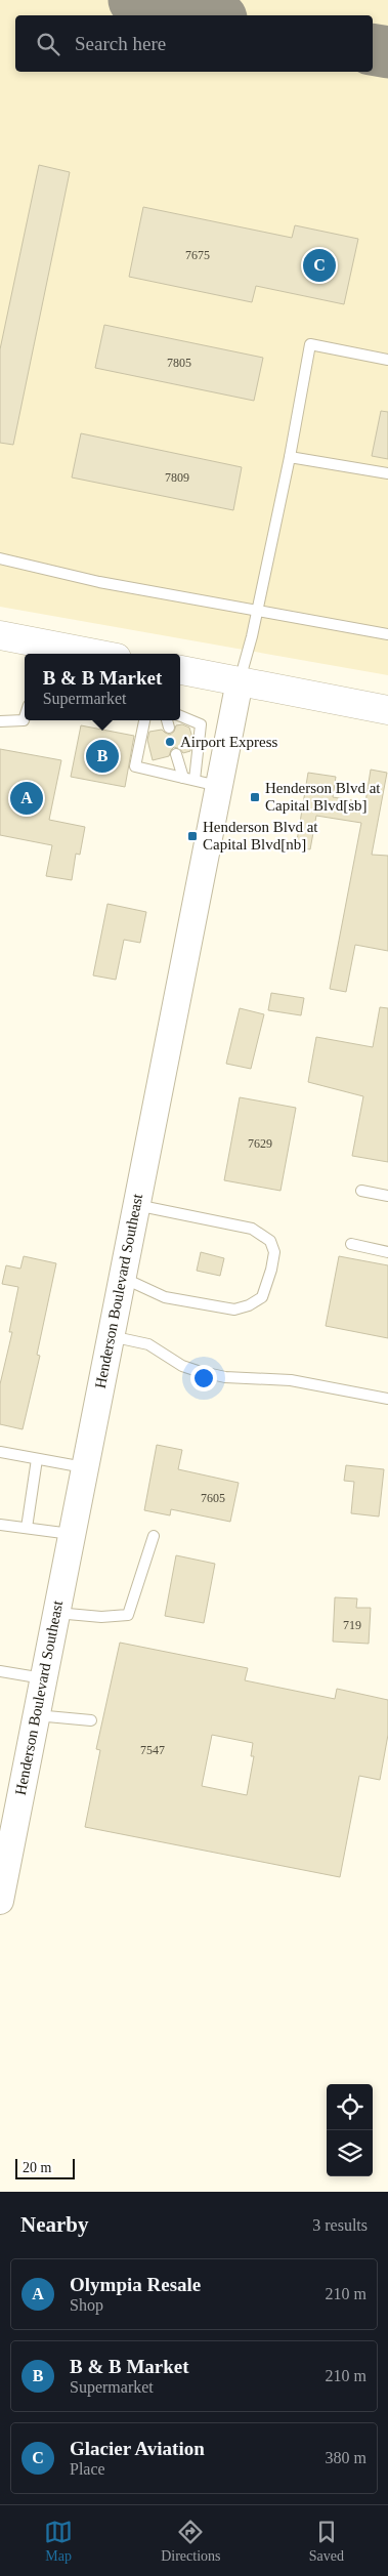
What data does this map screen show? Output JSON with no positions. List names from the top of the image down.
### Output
{
  "streets": {
    "street": ["Henderson Boulevard Southeast"]
  },
  "places": {
    "other": ["Airport Express"],
    "transit": ["Henderson Blvd at Capital Blvd[sb]", "Henderson Blvd at Capital Blvd[nb]"]
  },
  "house_numbers": [
    "7675",
    "7805",
    "7809",
    "7629",
    "7605",
    "719",
    "7547"
  ],
  "scale_bar": "20 m",
  "page": {
    "search": "Search here",
    "pins": ["C", "B", "A"],
    "popup": ["B & B Market", "Supermarket"],
    "scale": "20 m",
    "heading": ["Nearby", "3 results"],
    "list": [
      {
        "mark": "A",
        "name": "Olympia Resale",
        "note": "Shop",
        "value": "210 m"
      },
      {
        "mark": "B",
        "name": "B & B Market",
        "note": "Supermarket",
        "value": "210 m"
      },
      {
        "mark": "C",
        "name": "Glacier Aviation",
        "note": "Place",
        "value": "380 m"
      }
    ],
    "nav": ["Map", "Directions", "Saved"]
  }
}
